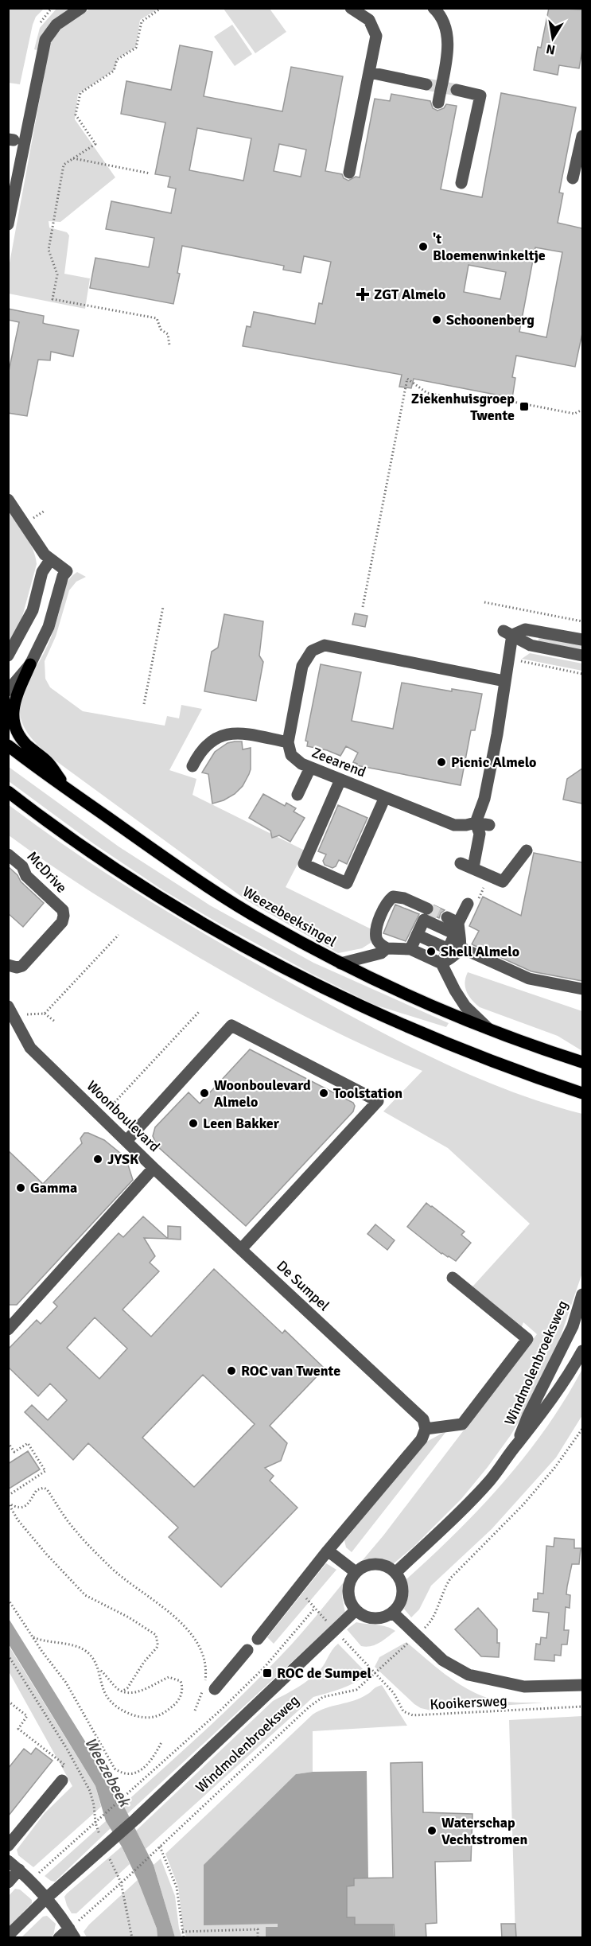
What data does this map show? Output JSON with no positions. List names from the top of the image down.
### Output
{
  "streets": {
    "main road": ["Weezebeeksingel"],
    "street": [
      "Zeearend",
      "McDrive",
      "Woonboulevard",
      "De Sumpel",
      "Windmolenbroeksweg"
    ],
    "path": ["Kooikersweg"]
  },
  "crossings": [
    ["Woonboulevard", "De Sumpel"],
    ["Windmolenbroeksweg", "Kooikersweg"]
  ],
  "water": ["Weezebeek"],
  "places": {
    "other": [
      "'t Bloemenwinkeltje",
      "Schoonenberg",
      "Picnic Almelo",
      "Shell Almelo",
      "Woonboulevard Almelo",
      "Toolstation",
      "Leen Bakker",
      "JYSK",
      "Gamma",
      "ROC van Twente",
      "Waterschap Vechtstromen"
    ],
    "health": ["ZGT Almelo"],
    "transit": ["Ziekenhuisgroep Twente", "ROC de Sumpel"]
  },
  "north": "bottom"
}
